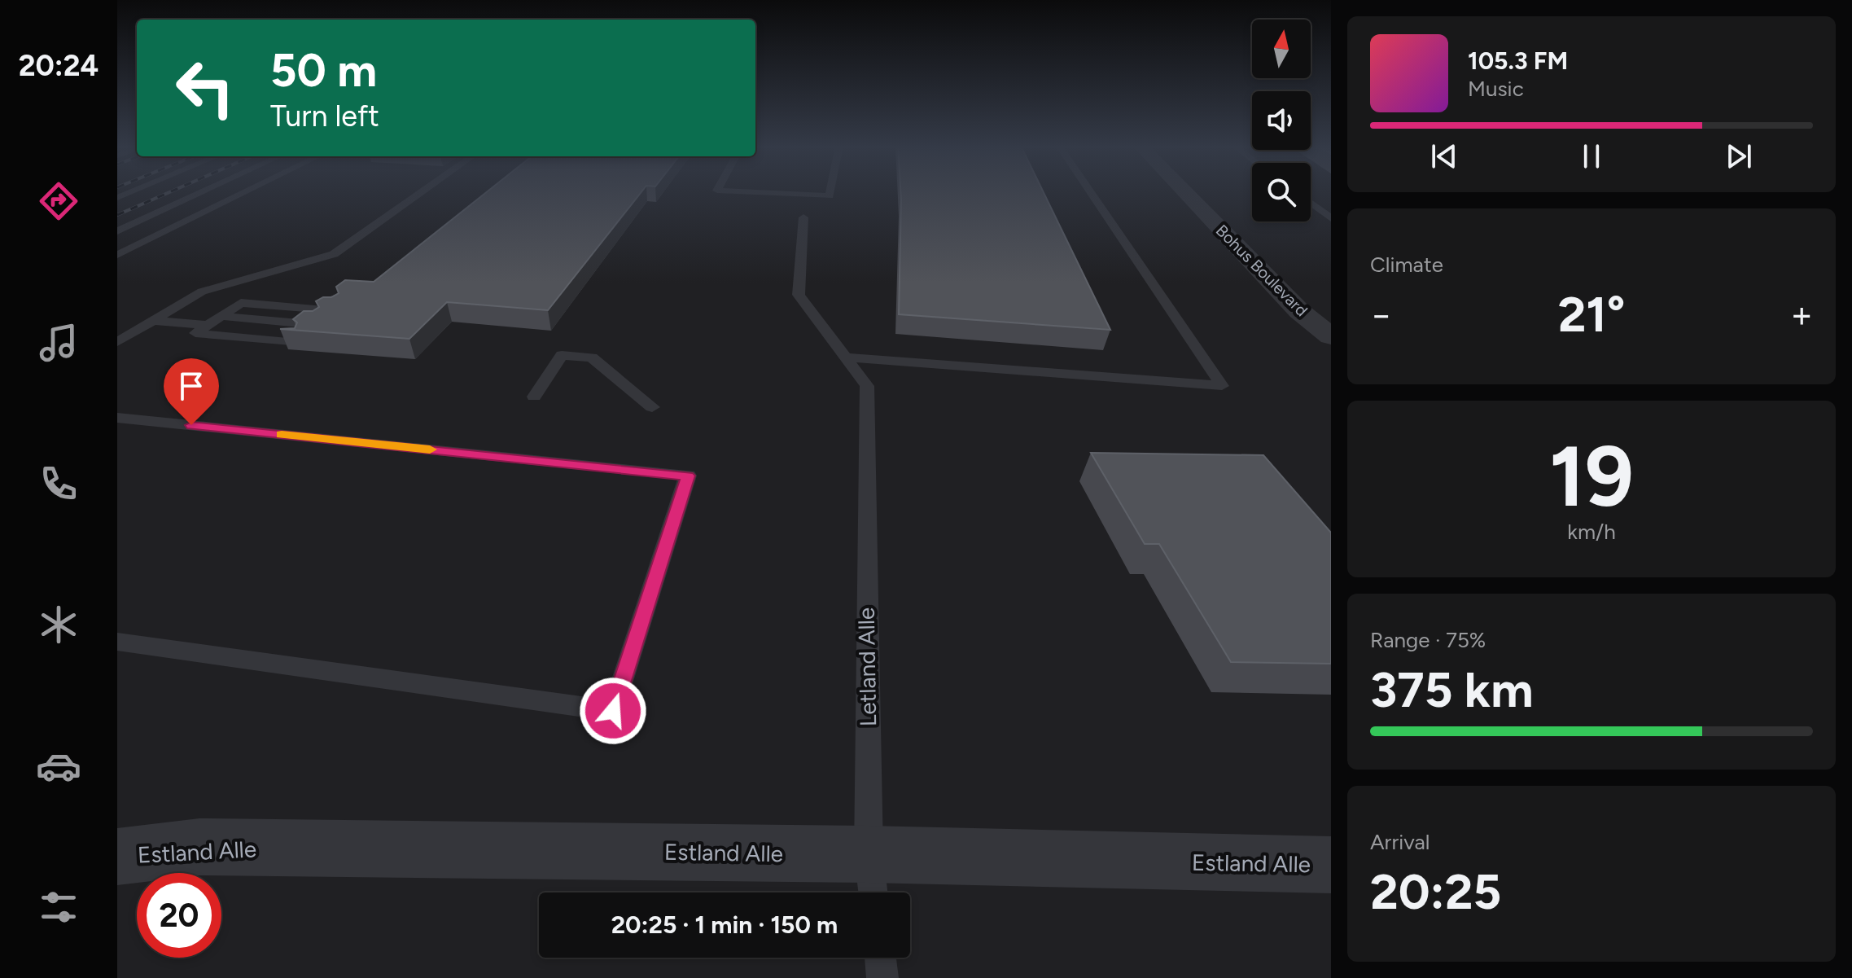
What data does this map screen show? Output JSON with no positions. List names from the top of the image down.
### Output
{
  "streets": {
    "street": ["Bohus Boulevard", "Estland Alle"],
    "lane": ["Letland Alle"]
  },
  "crossings": [
    ["Letland Alle", "Estland Alle"]
  ],
  "north": "top",
  "page": {
    "tabs": "20:24",
    "turn": ["50 m", "Turn left"],
    "song": ["105.3 FM", "Music"],
    "tile": [
      "Climate",
      ["19", "km/h"],
      ["Range · 75%", "375 km"],
      ["Arrival", "20:25"]
    ],
    "heat": ["−", "21°", "+"],
    "limit": "20",
    "trip": "20:25 · 1 min · 150 m"
  }
}
